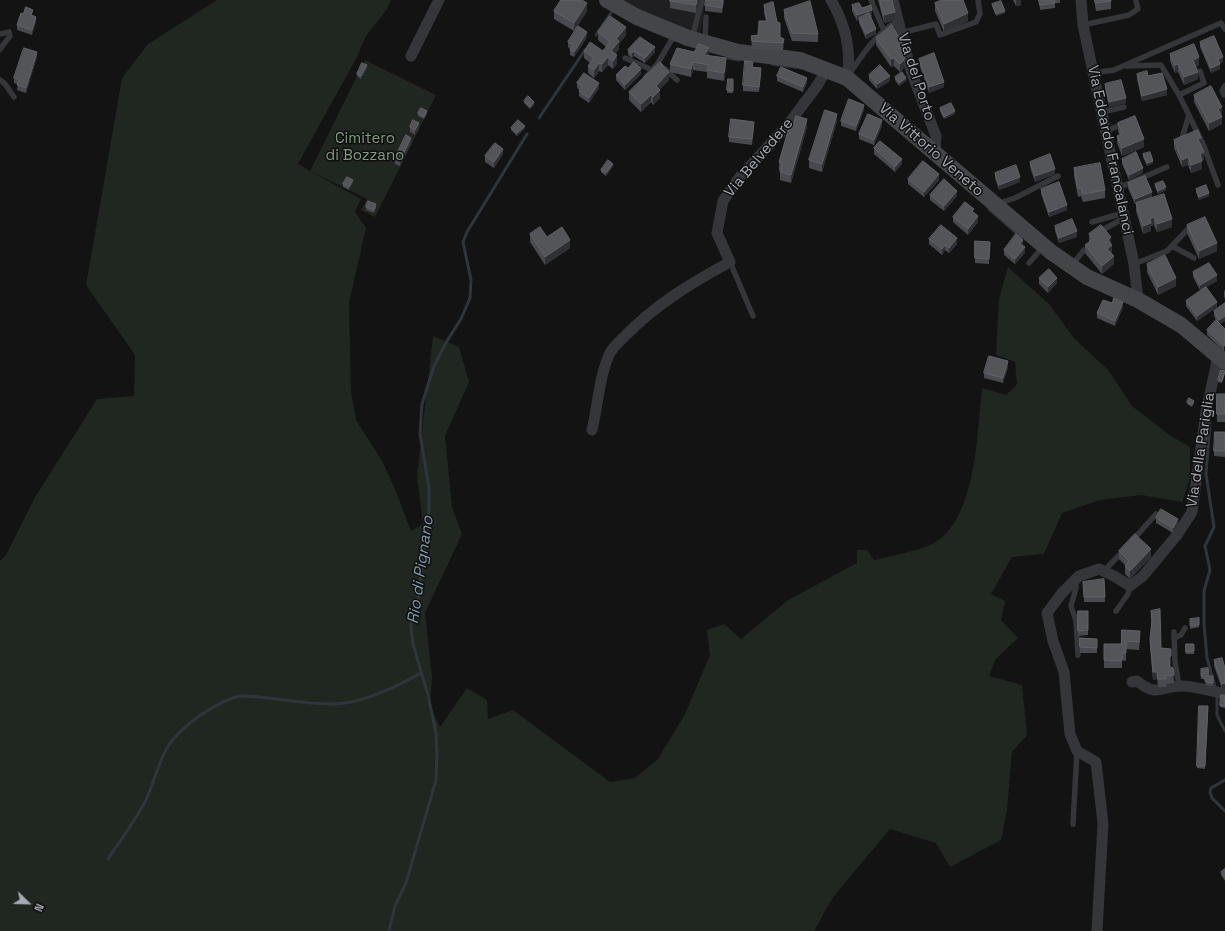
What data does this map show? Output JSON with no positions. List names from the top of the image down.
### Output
{
  "streets": {
    "street": [
      "Via del Porto",
      "Via Vittorio Veneto",
      "Via Edoardo Francalanci",
      "Via Belvedere",
      "Via della Pariglia"
    ]
  },
  "crossings": [
    ["Via del Porto", "Via Vittorio Veneto"],
    ["Via Vittorio Veneto", "Via Edoardo Francalanci"],
    ["Via Vittorio Veneto", "Via Belvedere"],
    ["Via Vittorio Veneto", "Via della Pariglia"]
  ],
  "water": ["Rio di Pignano"],
  "parks": ["Cimitero di Bozzano"],
  "north": "bottom right"
}
